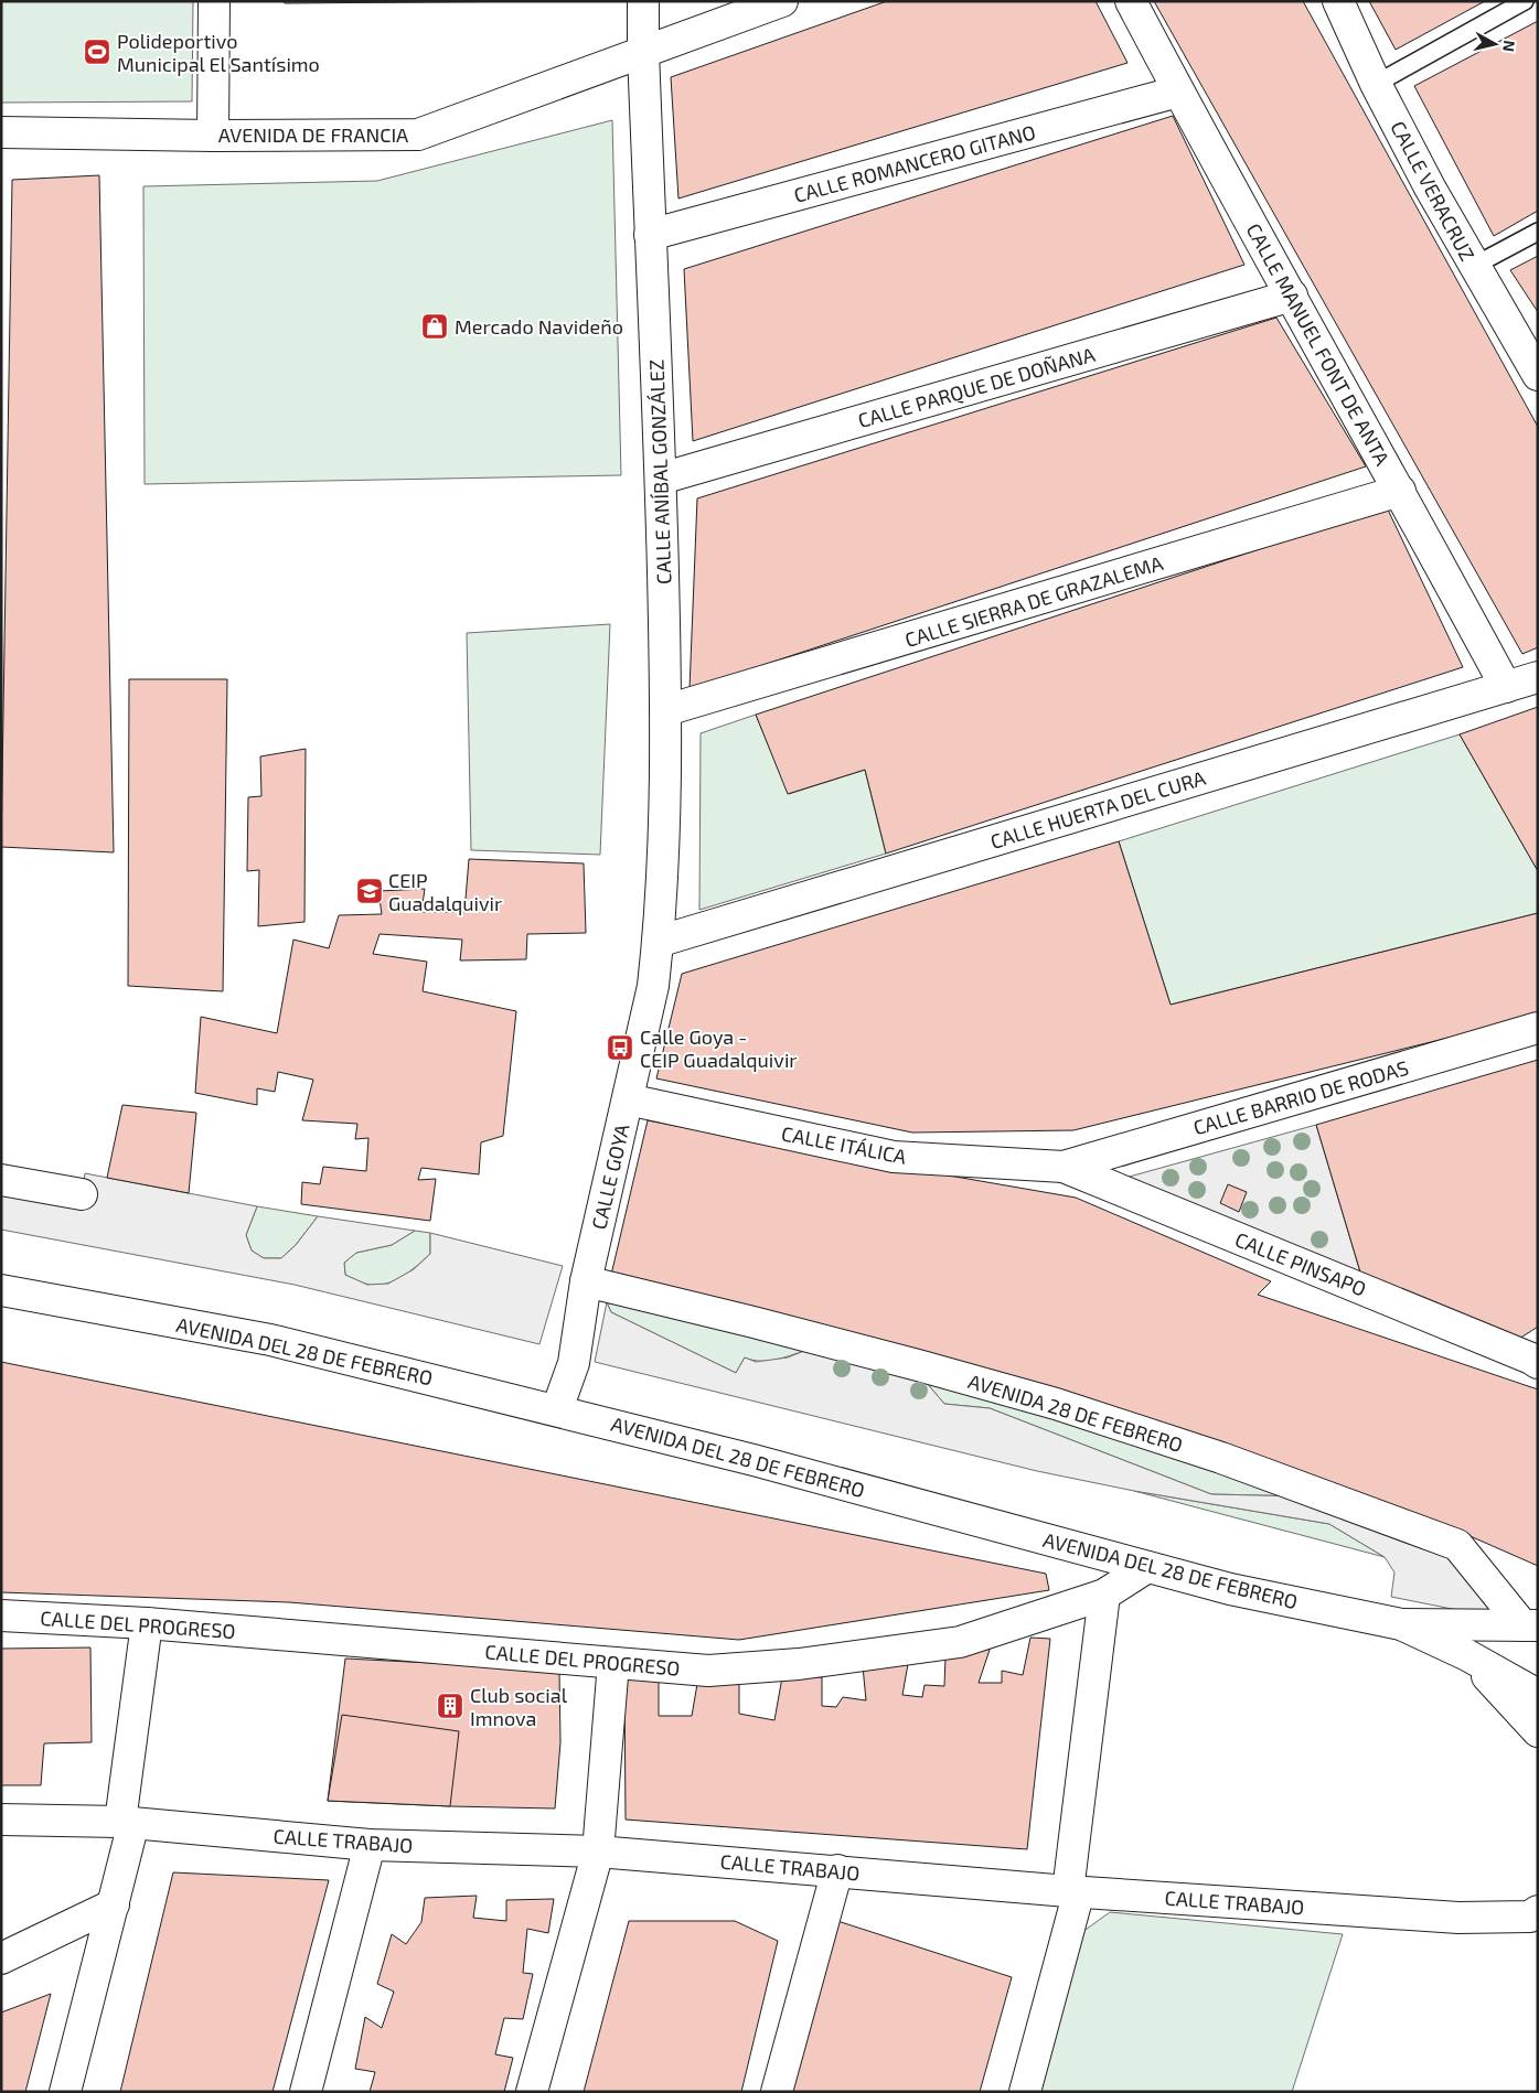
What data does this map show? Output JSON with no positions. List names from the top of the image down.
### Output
{
  "streets": {
    "street": [
      "AVENIDA DE FRANCIA",
      "CALLE ROMANCERO GITANO",
      "CALLE VERACRUZ",
      "CALLE MANUEL FONT DE ANTA",
      "CALLE PARQUE DE DOÑANA",
      "CALLE ANÍBAL GONZÁLEZ",
      "CALLE SIERRA DE GRAZALEMA",
      "CALLE HUERTA DEL CURA",
      "CALLE BARRIO DE RODAS",
      "CALLE ITÁLICA",
      "CALLE GOYA",
      "CALLE PINSAPO",
      "AVENIDA DEL 28 DE FEBRERO",
      "AVENIDA 28 DE FEBRERO",
      "CALLE DEL PROGRESO",
      "CALLE TRABAJO"
    ]
  },
  "crossings": [
    ["AVENIDA DE FRANCIA", "CALLE ANÍBAL GONZÁLEZ"],
    ["CALLE ROMANCERO GITANO", "CALLE MANUEL FONT DE ANTA"],
    ["CALLE ROMANCERO GITANO", "CALLE ANÍBAL GONZÁLEZ"],
    ["CALLE MANUEL FONT DE ANTA", "CALLE PARQUE DE DOÑANA"],
    ["CALLE MANUEL FONT DE ANTA", "CALLE SIERRA DE GRAZALEMA"],
    ["CALLE MANUEL FONT DE ANTA", "CALLE HUERTA DEL CURA"],
    ["CALLE PARQUE DE DOÑANA", "CALLE ANÍBAL GONZÁLEZ"],
    ["CALLE ANÍBAL GONZÁLEZ", "CALLE SIERRA DE GRAZALEMA"],
    ["CALLE ANÍBAL GONZÁLEZ", "CALLE HUERTA DEL CURA"],
    ["CALLE ANÍBAL GONZÁLEZ", "CALLE GOYA"],
    ["CALLE HUERTA DEL CURA", "CALLE GOYA"],
    ["CALLE BARRIO DE RODAS", "CALLE ITÁLICA"],
    ["CALLE BARRIO DE RODAS", "CALLE PINSAPO"],
    ["CALLE ITÁLICA", "CALLE GOYA"],
    ["CALLE ITÁLICA", "CALLE PINSAPO"],
    ["CALLE GOYA", "AVENIDA DEL 28 DE FEBRERO"],
    ["CALLE GOYA", "AVENIDA 28 DE FEBRERO"],
    ["AVENIDA DEL 28 DE FEBRERO", "AVENIDA 28 DE FEBRERO"],
    ["AVENIDA DEL 28 DE FEBRERO", "CALLE DEL PROGRESO"]
  ],
  "places": {
    "sports": ["Polideportivo Municipal El Santísimo"],
    "shop": ["Mercado Navideño"],
    "school or university": ["CEIP Guadalquivir"],
    "bus stop": ["Calle Goya - CEIP Guadalquivir"],
    "building": ["Club social Imnova"]
  },
  "north": "right"
}
